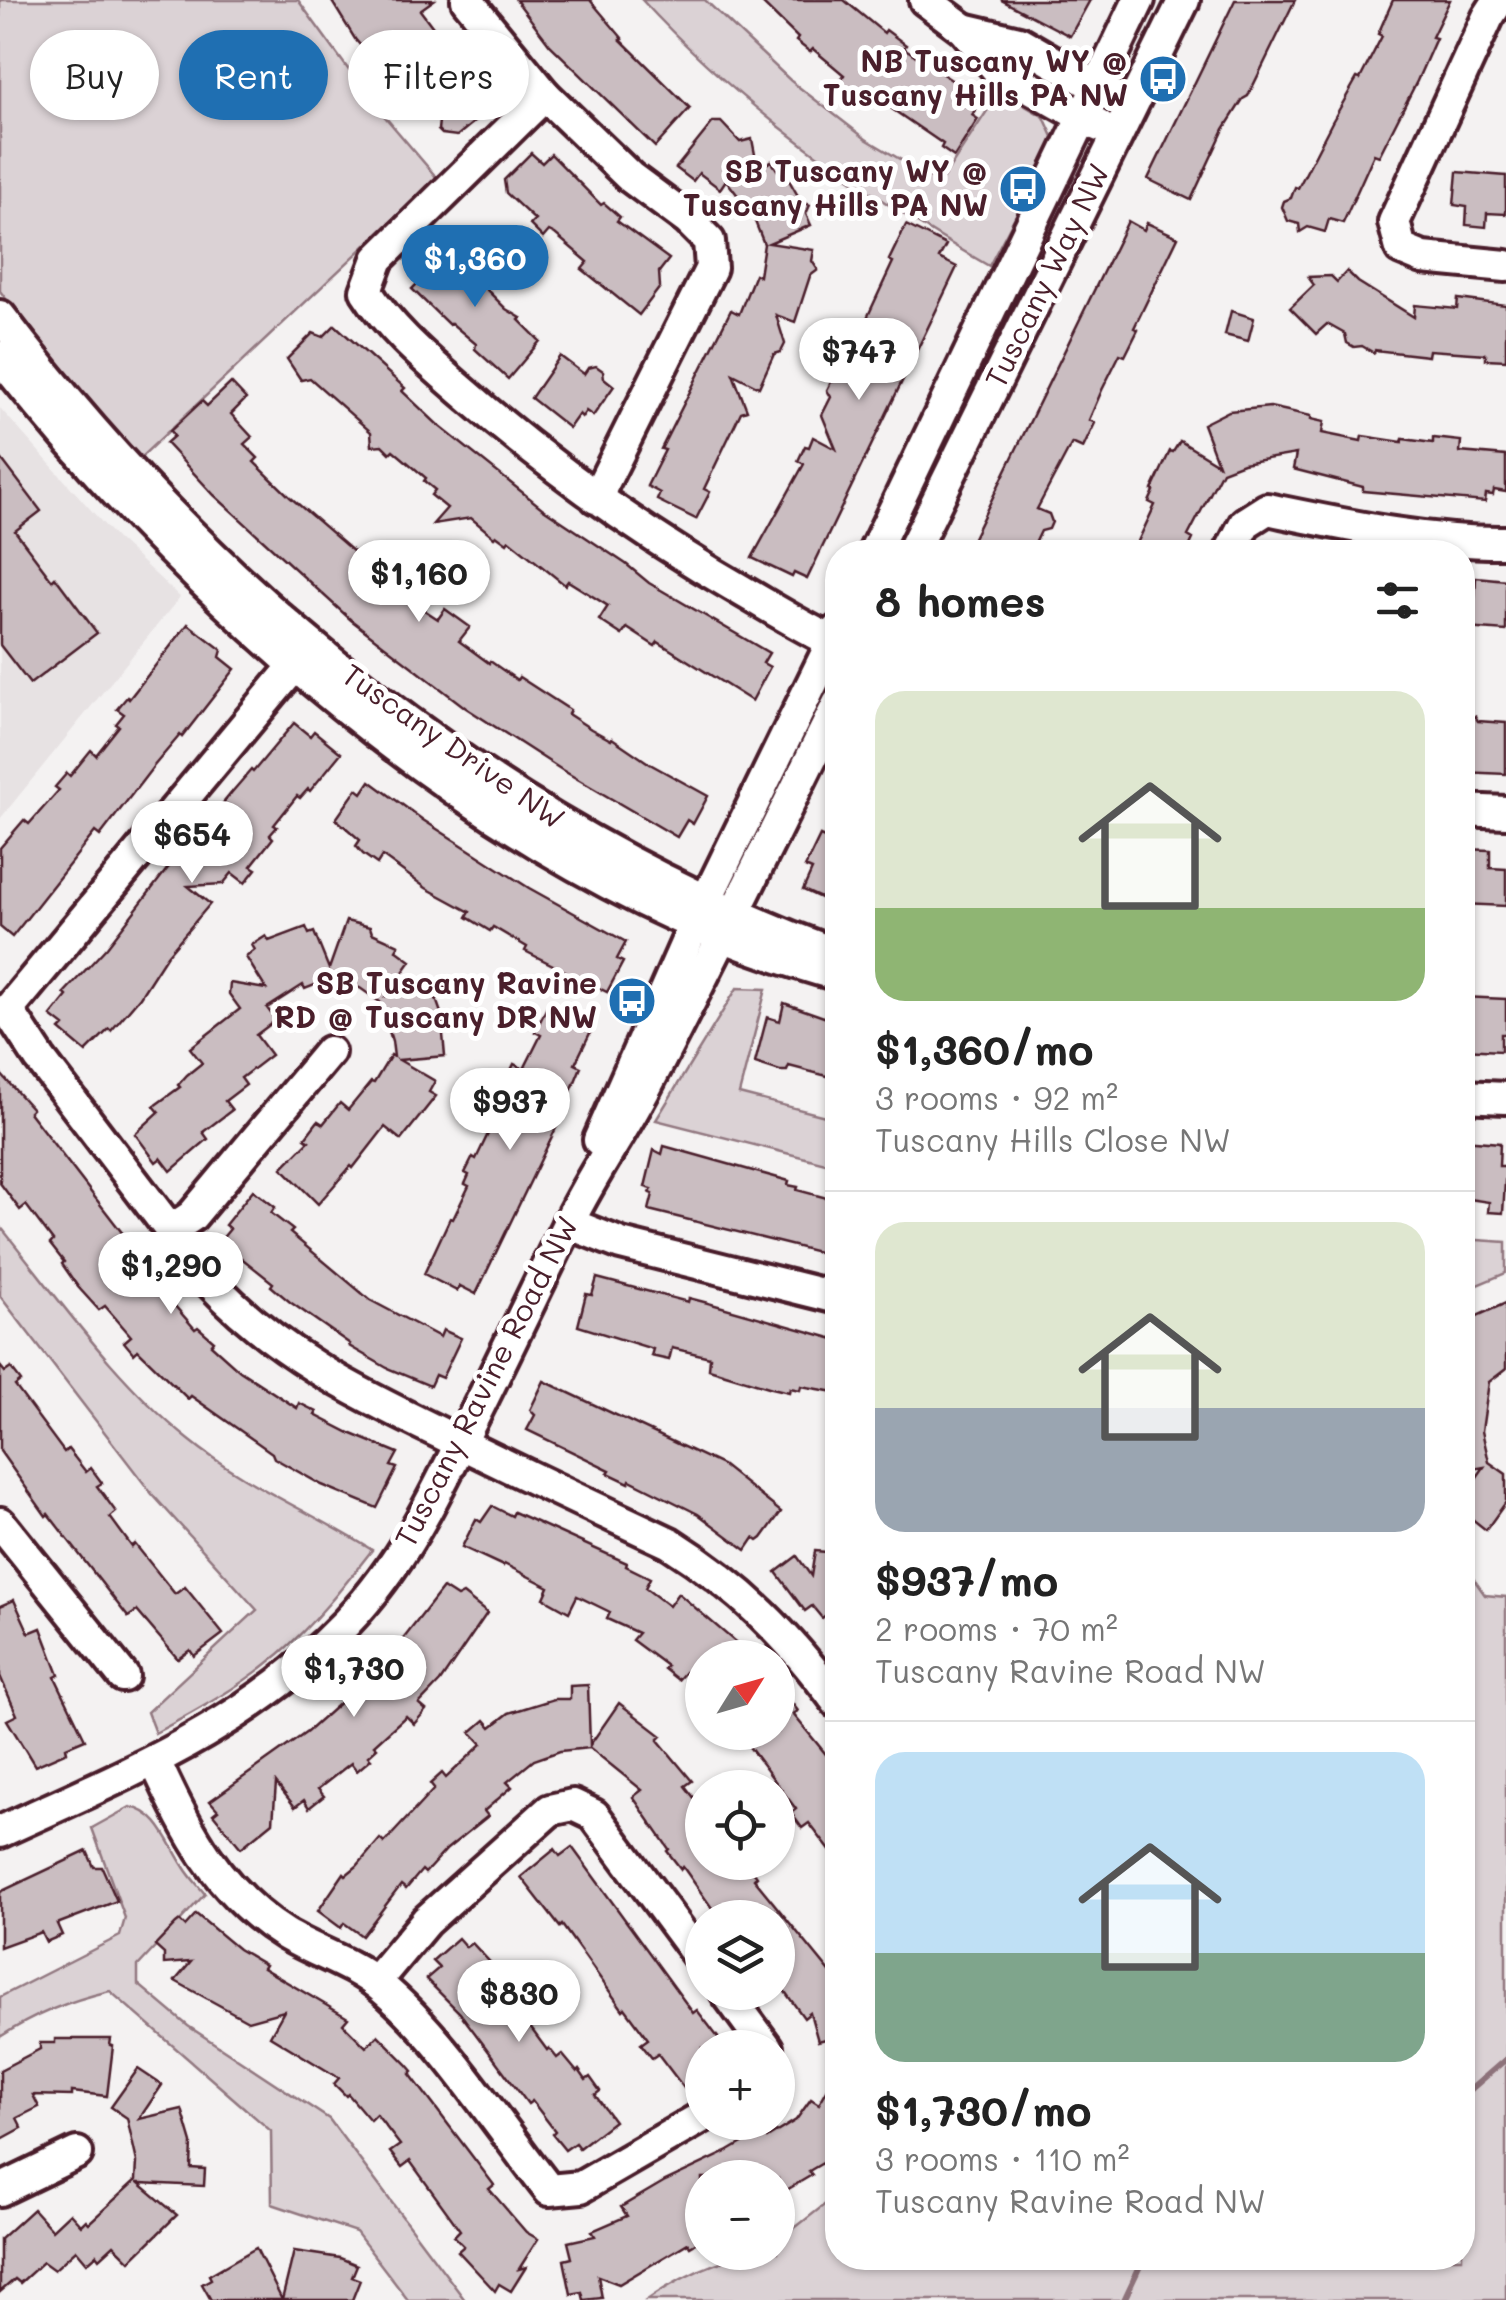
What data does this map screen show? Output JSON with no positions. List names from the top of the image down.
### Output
{
  "streets": {
    "street": ["Tuscany Way NW", "Tuscany Drive NW", "Tuscany Ravine Road NW"]
  },
  "crossings": [
    ["Tuscany Drive NW", "Tuscany Ravine Road NW"]
  ],
  "places": {
    "bus stop": ["NB Tuscany WY @ Tuscany Hills PA NW", "SB Tuscany WY @ Tuscany Hills PA NW", "SB Tuscany Ravine RD @ Tuscany DR NW"]
  },
  "north": "top right",
  "page": {
    "chip": ["Buy", "Rent", "Filters"],
    "price": [
      "$1,360",
      "$747",
      "$1,160",
      "$654",
      "$937",
      "$1,290",
      "$1,730",
      "$830"
    ],
    "heading": "8 homes",
    "list": [
      {
        "name": "$1,360/mo",
        "note": "3 rooms · 92 m² · Tuscany Hills Close NW"
      },
      {
        "name": "$937/mo",
        "note": "2 rooms · 70 m² · Tuscany Ravine Road NW"
      },
      {
        "name": "$1,730/mo",
        "note": "3 rooms · 110 m² · Tuscany Ravine Road NW"
      }
    ],
    "map_buttons": ["+", "−"]
  }
}
